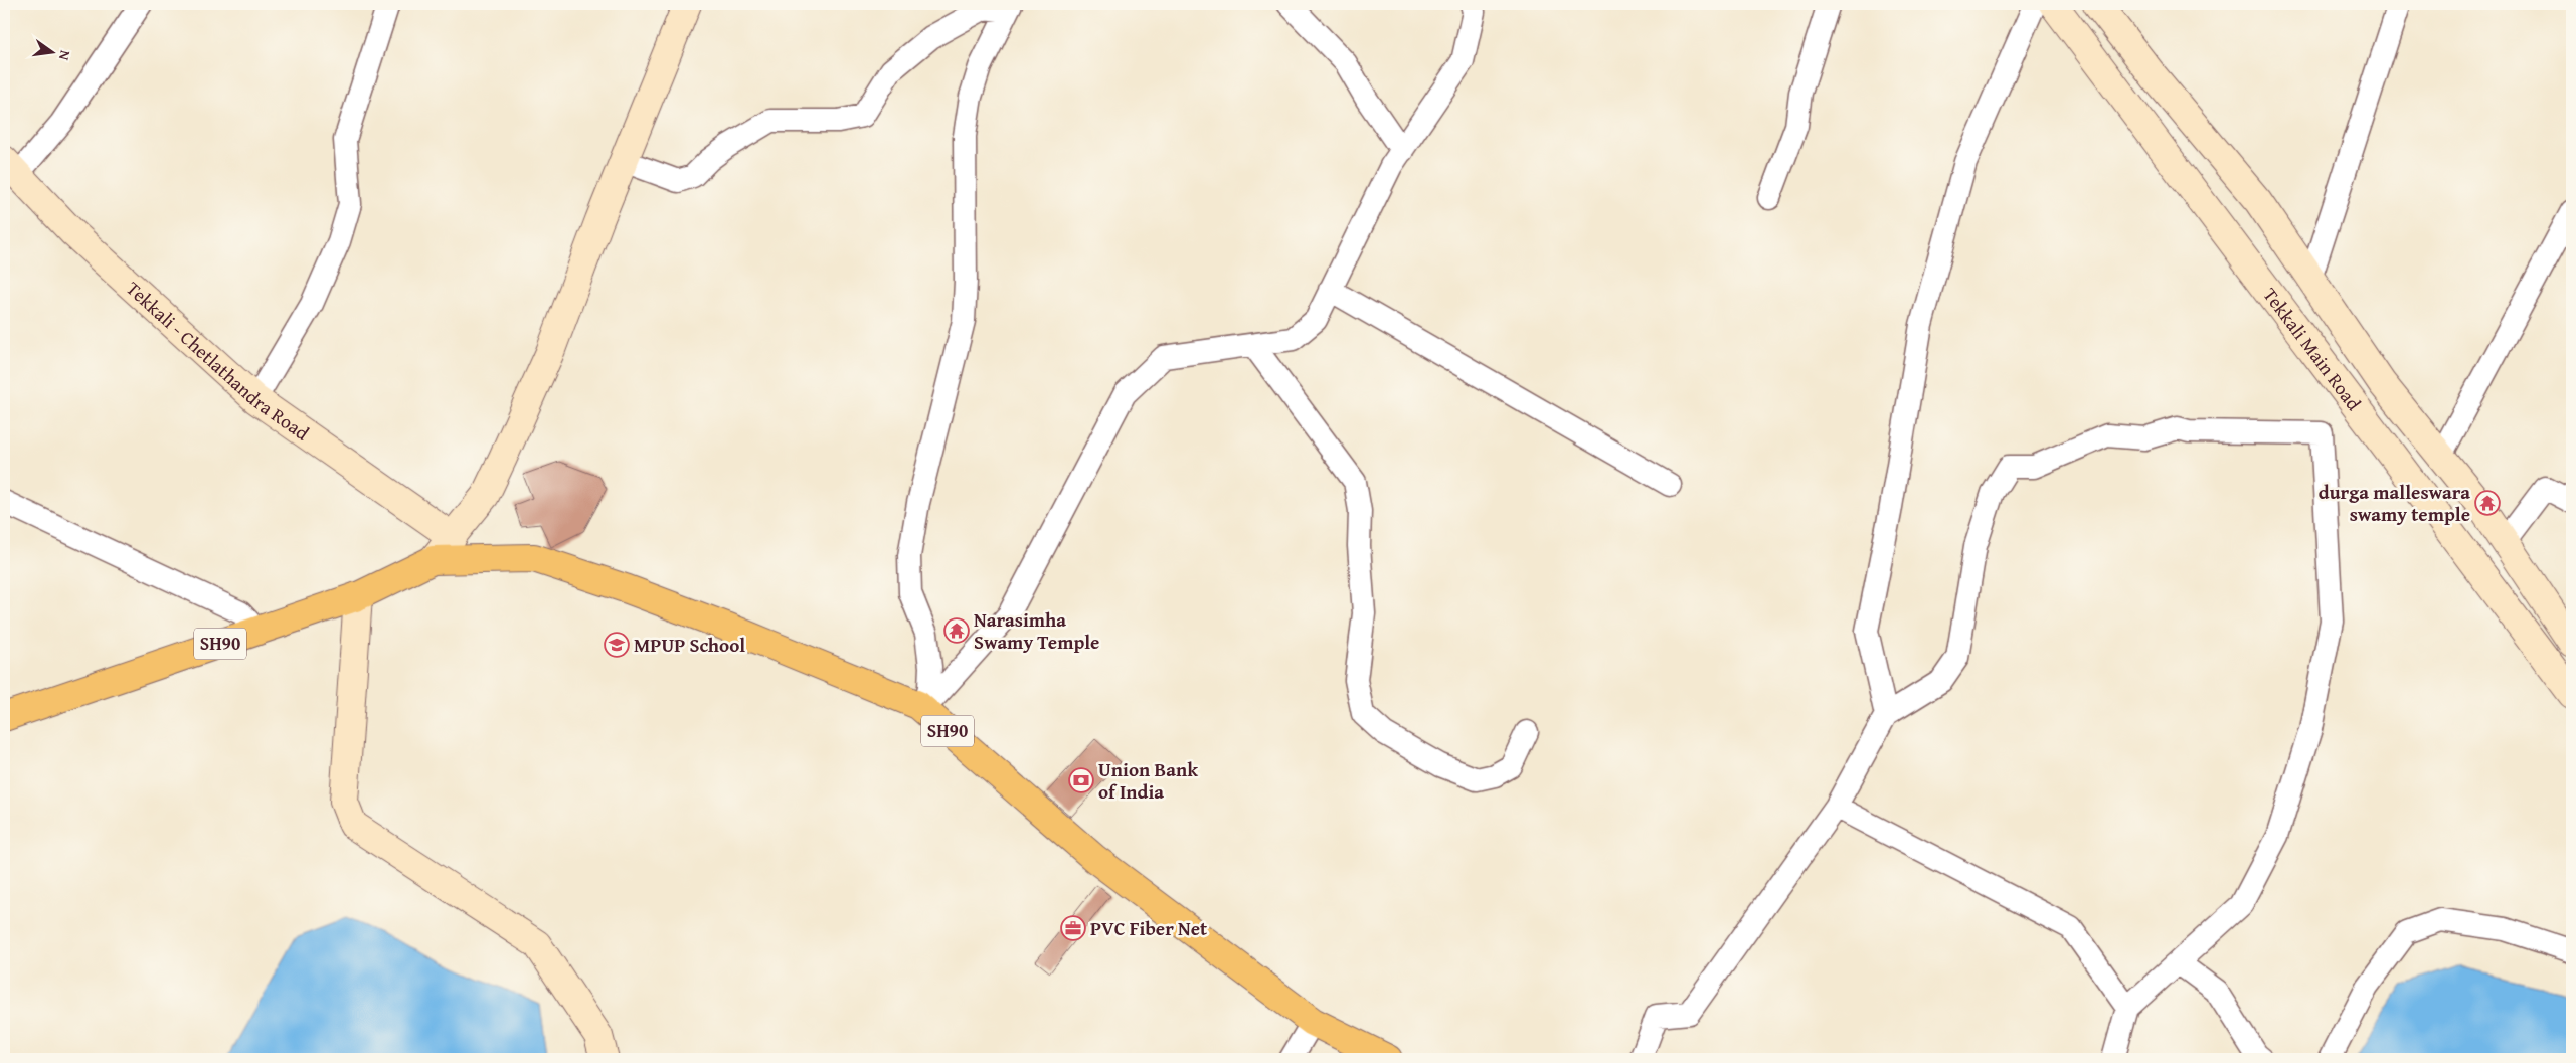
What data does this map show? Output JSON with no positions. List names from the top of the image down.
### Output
{
  "streets": {
    "main road": ["Tekkali Main Road", "Tekkali - Chetlathandra Road", "SH90"]
  },
  "places": {
    "temple": ["durga malleswara swamy temple", "Narasimha Swamy Temple"],
    "school or university": ["MPUP School"],
    "bank": ["Union Bank of India"],
    "office": ["PVC Fiber Net"]
  },
  "north": "right"
}
